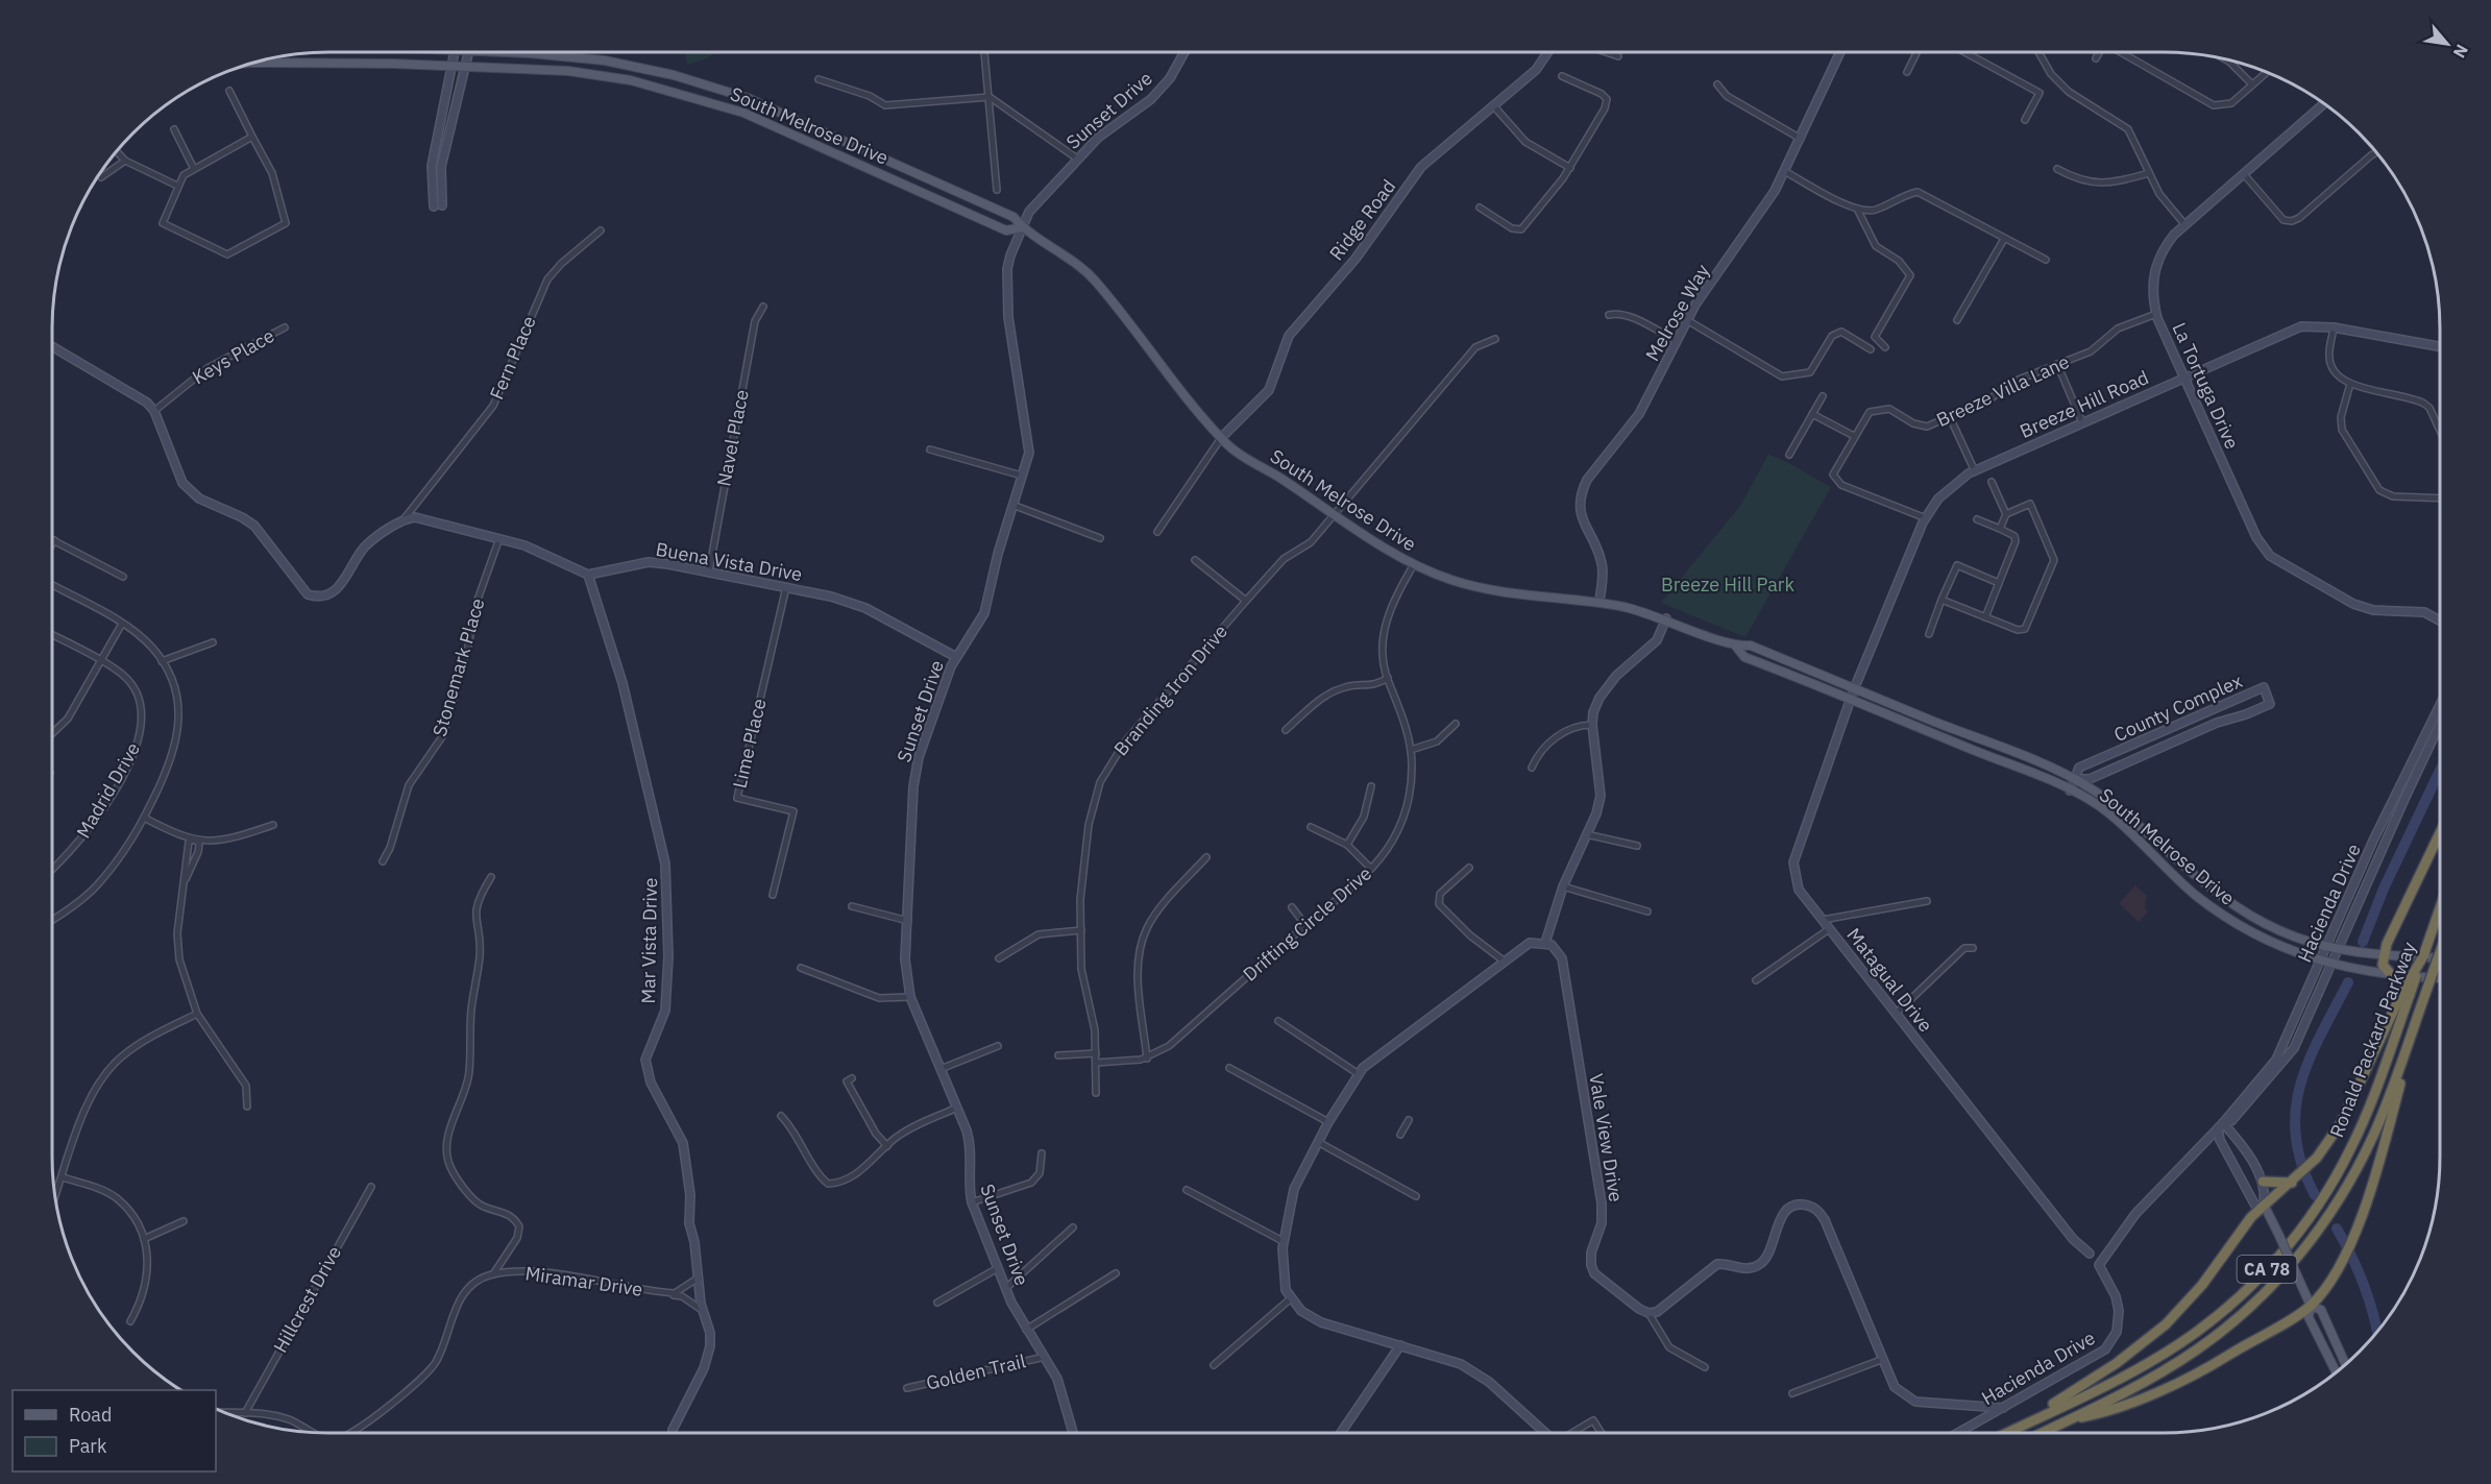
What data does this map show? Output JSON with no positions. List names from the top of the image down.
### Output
{
  "streets": {
    "highway": ["Ronald Packard Parkway", "CA 78"],
    "main road": ["South Melrose Drive"],
    "street": [
      "Sunset Drive",
      "Ridge Road",
      "Melrose Way",
      "Keys Place",
      "Fern Place",
      "La Tortuga Drive",
      "Breeze Villa Lane",
      "Breeze Hill Road",
      "Navel Place",
      "Buena Vista Drive",
      "Stonemark Place",
      "Branding Iron Drive",
      "County Complex",
      "Lime Place",
      "Madrid Drive",
      "Hacienda Drive",
      "Drifting Circle Drive",
      "Mar Vista Drive",
      "Matagual Drive",
      "Vale View Drive",
      "Miramar Drive",
      "Hillcrest Drive",
      "Golden Trail"
    ]
  },
  "crossings": [
    ["Sunset Drive", "South Melrose Drive"],
    ["Sunset Drive", "Buena Vista Drive"],
    ["Sunset Drive", "Golden Trail"],
    ["South Melrose Drive", "Ridge Road"],
    ["South Melrose Drive", "Melrose Way"],
    ["South Melrose Drive", "Breeze Hill Road"],
    ["South Melrose Drive", "Branding Iron Drive"],
    ["South Melrose Drive", "County Complex"],
    ["South Melrose Drive", "Hacienda Drive"],
    ["South Melrose Drive", "Drifting Circle Drive"],
    ["South Melrose Drive", "Matagual Drive"],
    ["La Tortuga Drive", "Breeze Villa Lane"],
    ["La Tortuga Drive", "Breeze Hill Road"],
    ["Breeze Villa Lane", "Breeze Hill Road"],
    ["Breeze Hill Road", "Matagual Drive"],
    ["Navel Place", "Buena Vista Drive"],
    ["Buena Vista Drive", "Lime Place"],
    ["Buena Vista Drive", "Mar Vista Drive"],
    ["Branding Iron Drive", "Drifting Circle Drive"],
    ["Mar Vista Drive", "Miramar Drive"]
  ],
  "parks": ["Breeze Hill Park"],
  "legend": ["Road", "Park"],
  "north": "bottom right"
}
